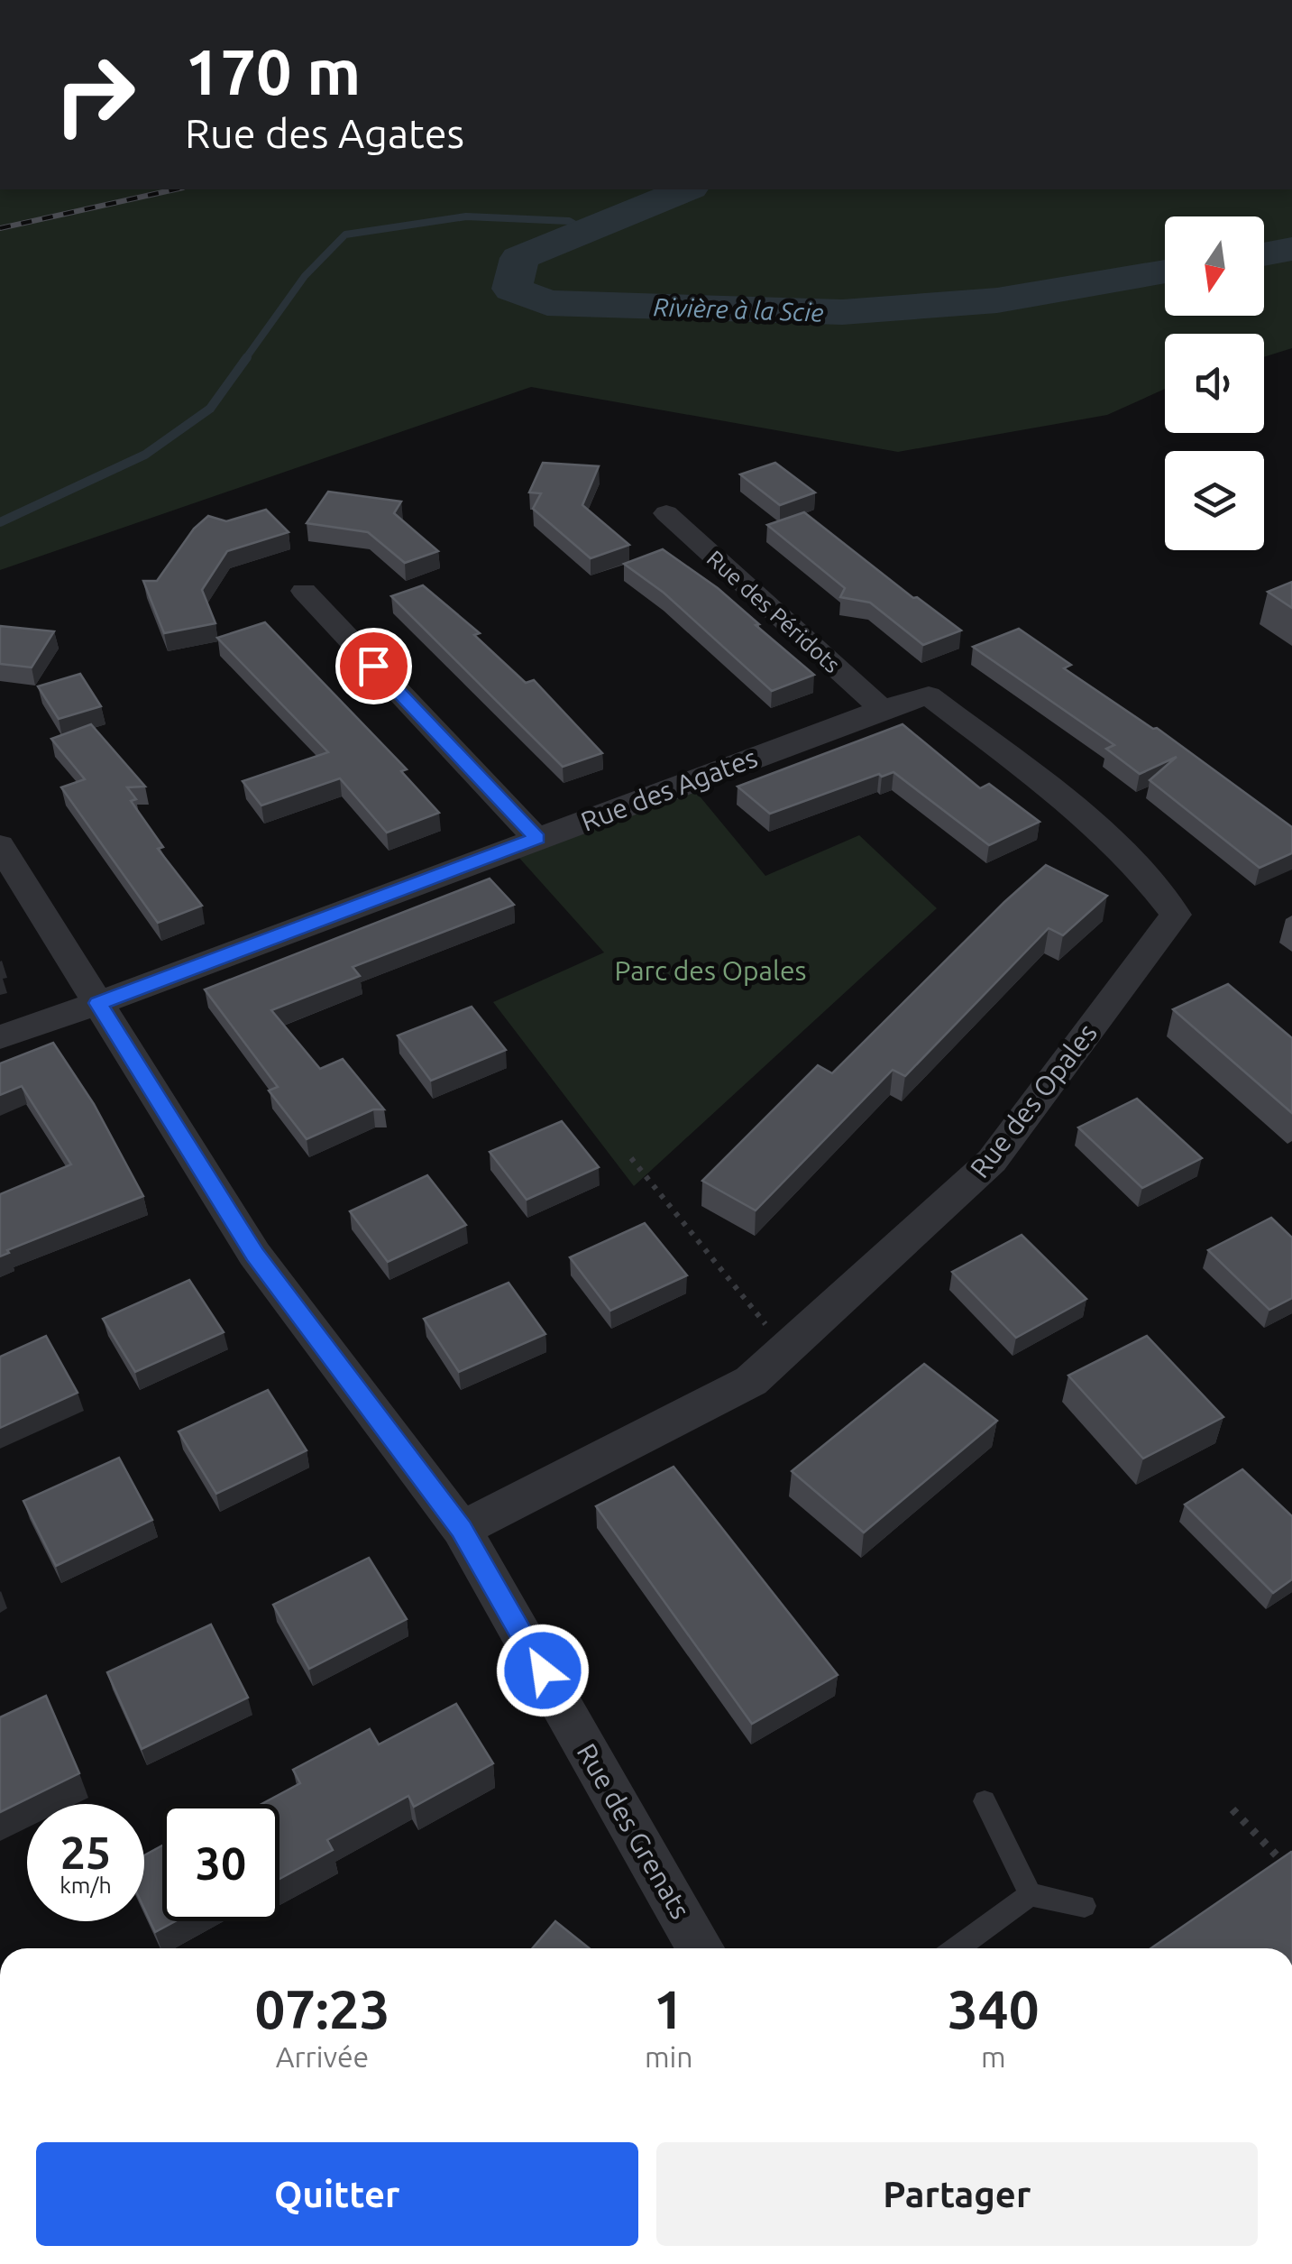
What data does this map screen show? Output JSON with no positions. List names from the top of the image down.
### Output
{
  "streets": {
    "street": [
      "Rue des Péridots",
      "Rue des Agates",
      "Rue des Opales",
      "Rue des Grenats"
    ]
  },
  "crossings": [
    ["Rue des Péridots", "Rue des Agates"],
    ["Rue des Péridots", "Rue des Opales"],
    ["Rue des Agates", "Rue des Opales"],
    ["Rue des Agates", "Rue des Grenats"],
    ["Rue des Opales", "Rue des Grenats"]
  ],
  "water": ["Rivière à la Scie"],
  "parks": ["Parc des Opales"],
  "north": "bottom",
  "page": {
    "turn": ["170 m", "Rue des Agates"],
    "speed": "25 km/h",
    "limit": "30",
    "eta": [
      "07:23",
      "Arrivée",
      "1",
      "min",
      "340",
      "m"
    ],
    "buttons": ["Quitter", "Partager"]
  }
}
